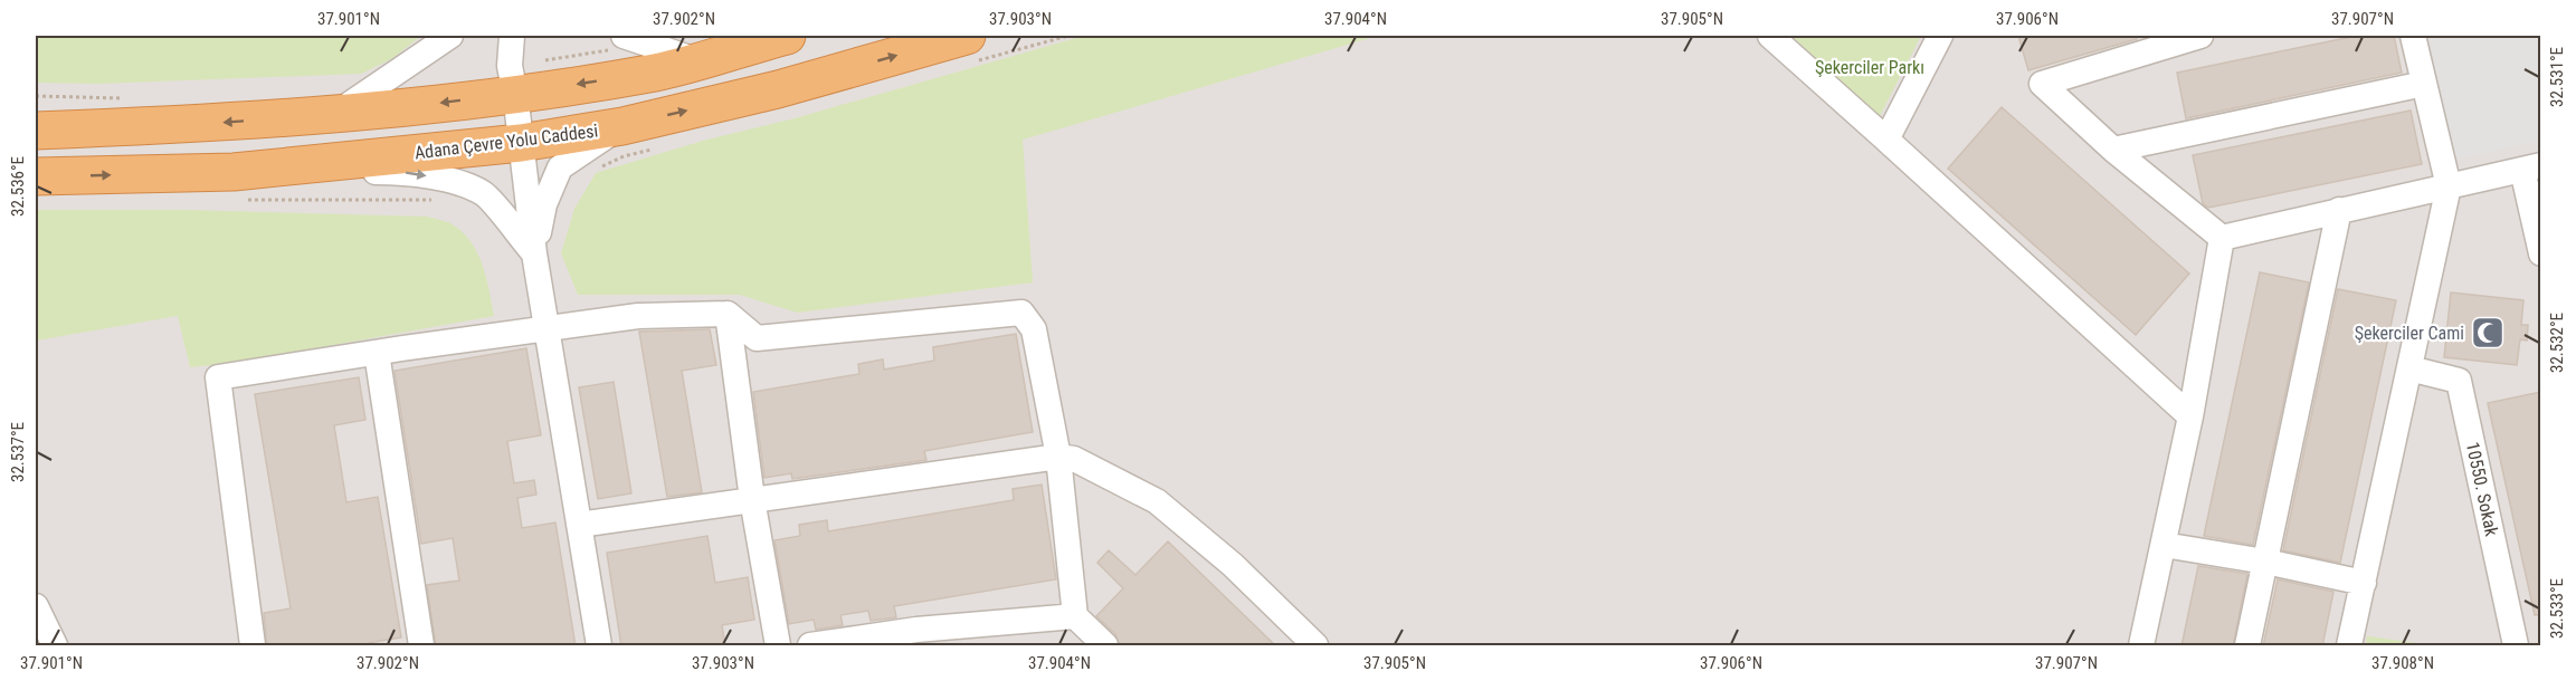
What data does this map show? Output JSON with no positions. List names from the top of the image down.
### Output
{
  "streets": {
    "highway": ["Adana Çevre Yolu Caddesi"],
    "street": ["10550. Sokak"]
  },
  "parks": ["Şekerciler Parkı"],
  "places": {
    "mosque": ["Şekerciler Cami"]
  },
  "coordinates": [
    "37.901°N",
    "37.902°N",
    "37.903°N",
    "37.904°N",
    "37.905°N",
    "37.906°N",
    "37.907°N",
    "32.531°E",
    "32.536°E",
    "32.532°E",
    "32.537°E",
    "32.533°E",
    "37.908°N"
  ]
}
